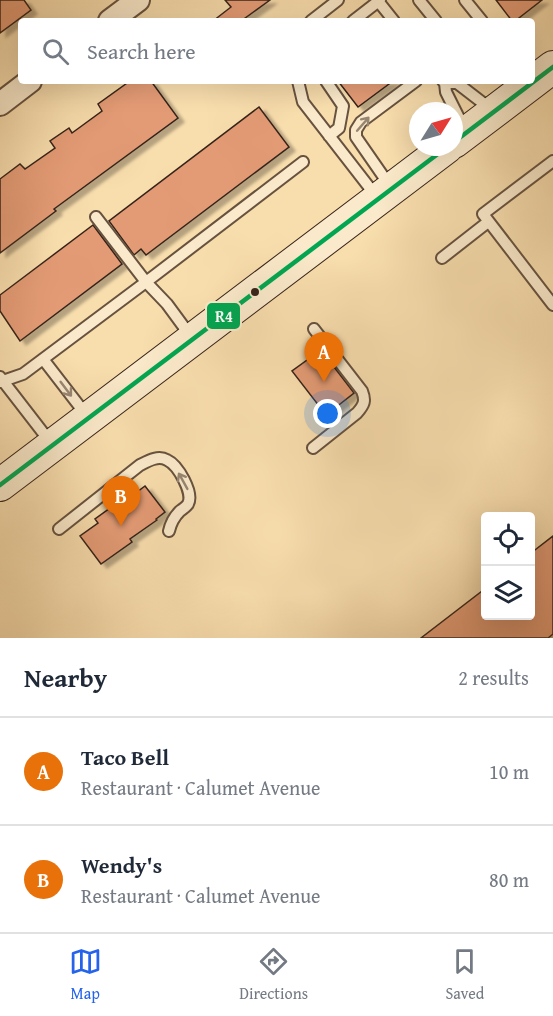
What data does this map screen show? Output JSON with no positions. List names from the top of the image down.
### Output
{
  "lines": ["transit line R4"],
  "north": "top right",
  "page": {
    "search": "Search here",
    "pins": ["A", "B"],
    "heading": ["Nearby", "2 results"],
    "list": [
      {
        "mark": "A",
        "name": "Taco Bell",
        "note": "Restaurant · Calumet Avenue",
        "value": "10 m"
      },
      {
        "mark": "B",
        "name": "Wendy's",
        "note": "Restaurant · Calumet Avenue",
        "value": "80 m"
      }
    ],
    "nav": ["Map", "Directions", "Saved"]
  }
}
